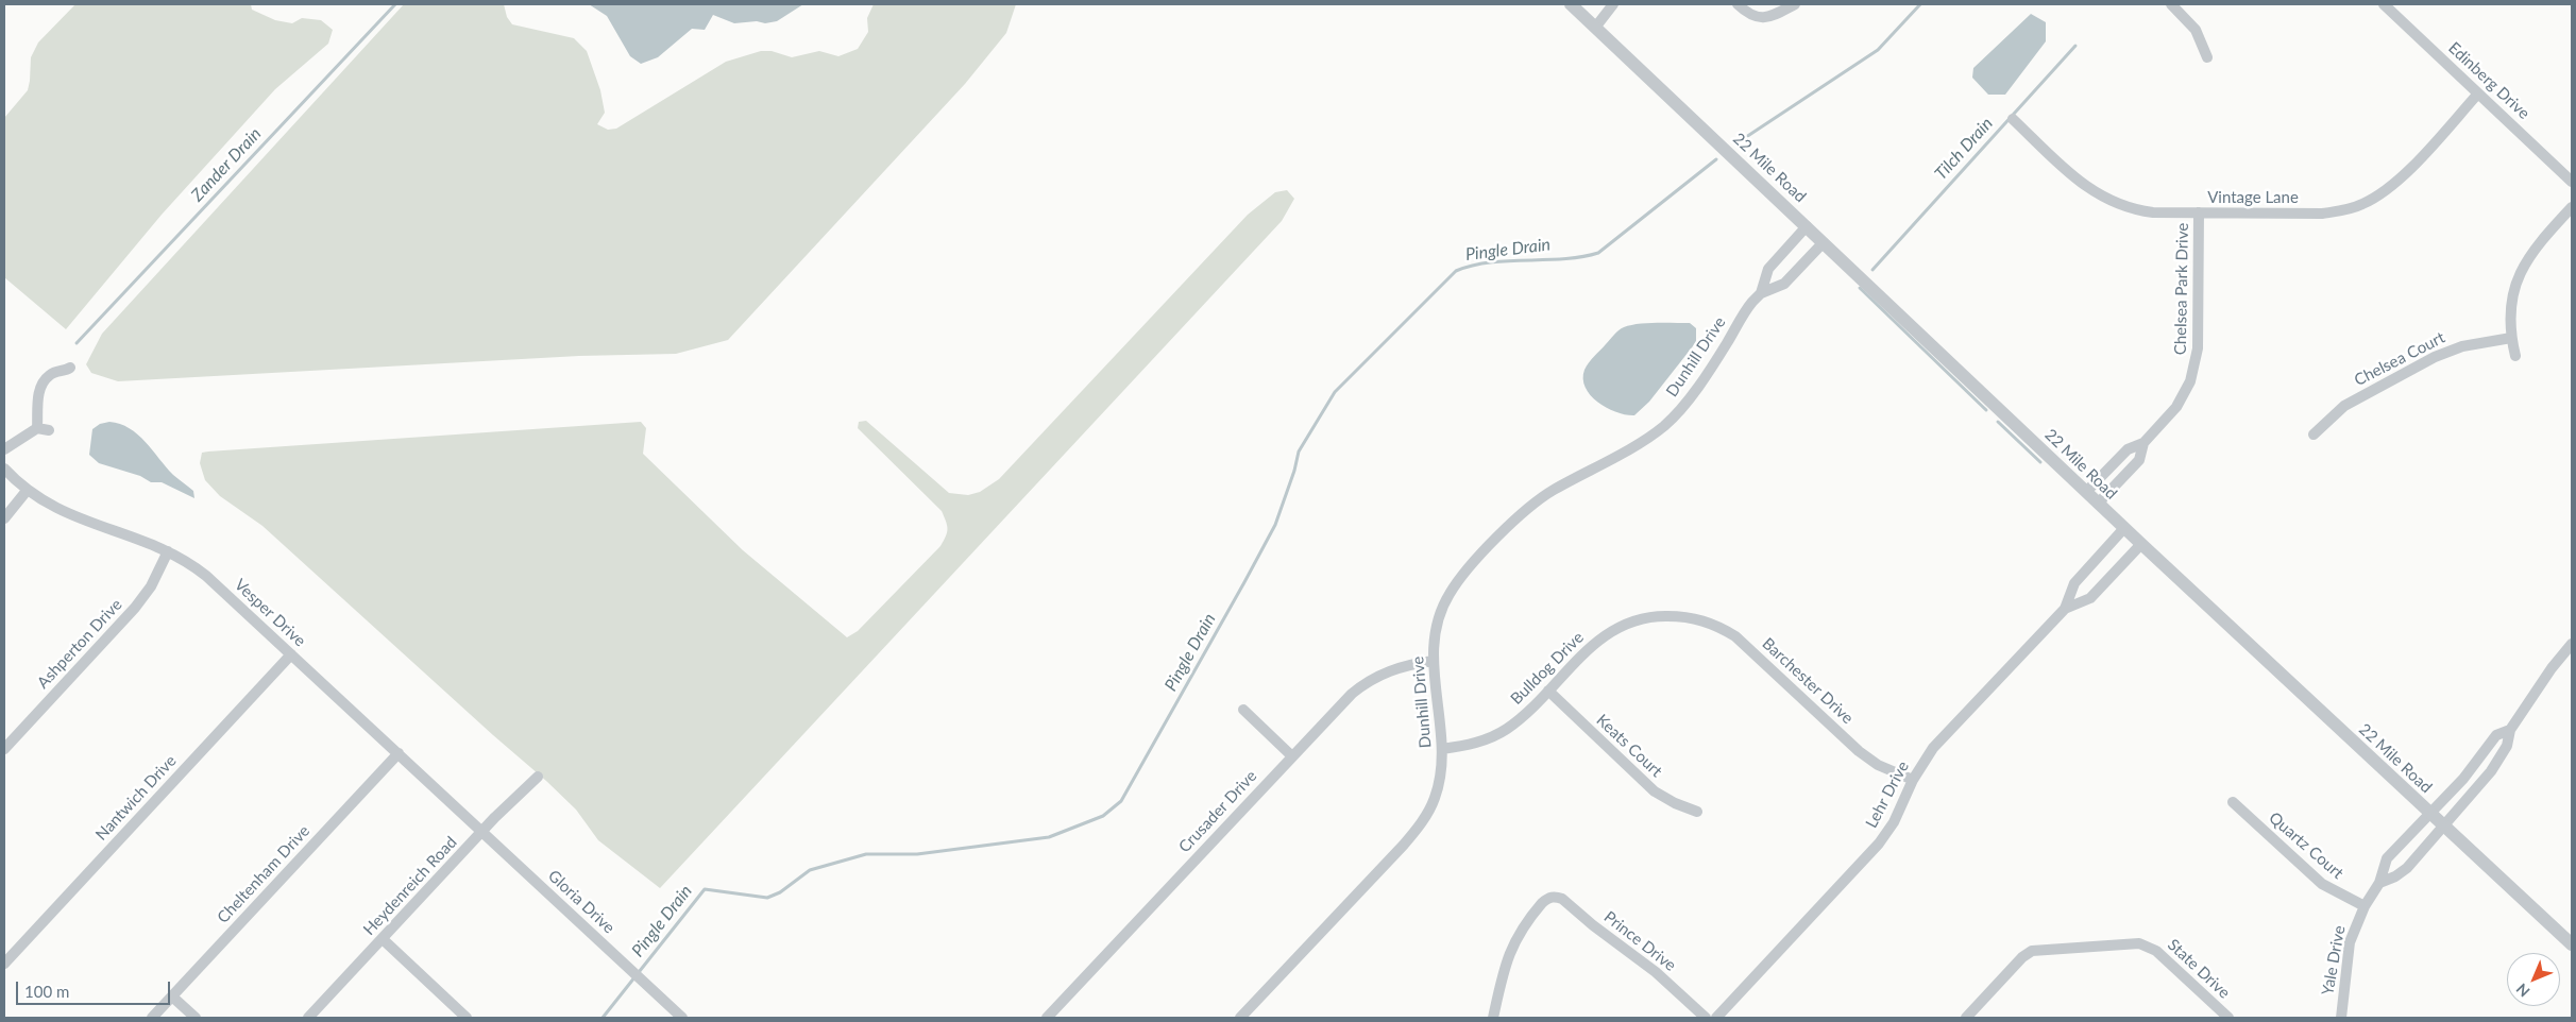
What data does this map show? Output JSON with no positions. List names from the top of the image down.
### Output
{
  "streets": {
    "street": [
      "Edinberg Drive",
      "22 Mile Road",
      "Vintage Lane",
      "Chelsea Park Drive",
      "Dunhill Drive",
      "Chelsea Court",
      "Vesper Drive",
      "Ashperton Drive",
      "Bulldog Drive",
      "Barchester Drive",
      "Keats Court",
      "Lehr Drive",
      "Nantwich Drive",
      "Crusader Drive",
      "Quartz Court",
      "Cheltenham Drive",
      "Heydenreich Road",
      "Gloria Drive",
      "Prince Drive",
      "Yale Drive",
      "State Drive"
    ]
  },
  "crossings": [
    ["Edinberg Drive", "Vintage Lane"],
    ["22 Mile Road", "Chelsea Park Drive"],
    ["22 Mile Road", "Dunhill Drive"],
    ["22 Mile Road", "Lehr Drive"],
    ["22 Mile Road", "Yale Drive"],
    ["Vintage Lane", "Chelsea Park Drive"],
    ["Dunhill Drive", "Bulldog Drive"],
    ["Dunhill Drive", "Crusader Drive"],
    ["Vesper Drive", "Ashperton Drive"],
    ["Vesper Drive", "Nantwich Drive"],
    ["Vesper Drive", "Cheltenham Drive"],
    ["Vesper Drive", "Heydenreich Road"],
    ["Vesper Drive", "Gloria Drive"],
    ["Bulldog Drive", "Barchester Drive"],
    ["Bulldog Drive", "Keats Court"],
    ["Barchester Drive", "Lehr Drive"],
    ["Quartz Court", "Yale Drive"],
    ["Heydenreich Road", "Gloria Drive"]
  ],
  "water": ["Tilch Drain", "Zander Drain", "Pingle Drain"],
  "scale_bar": "100 m",
  "north": "bottom left"
}
